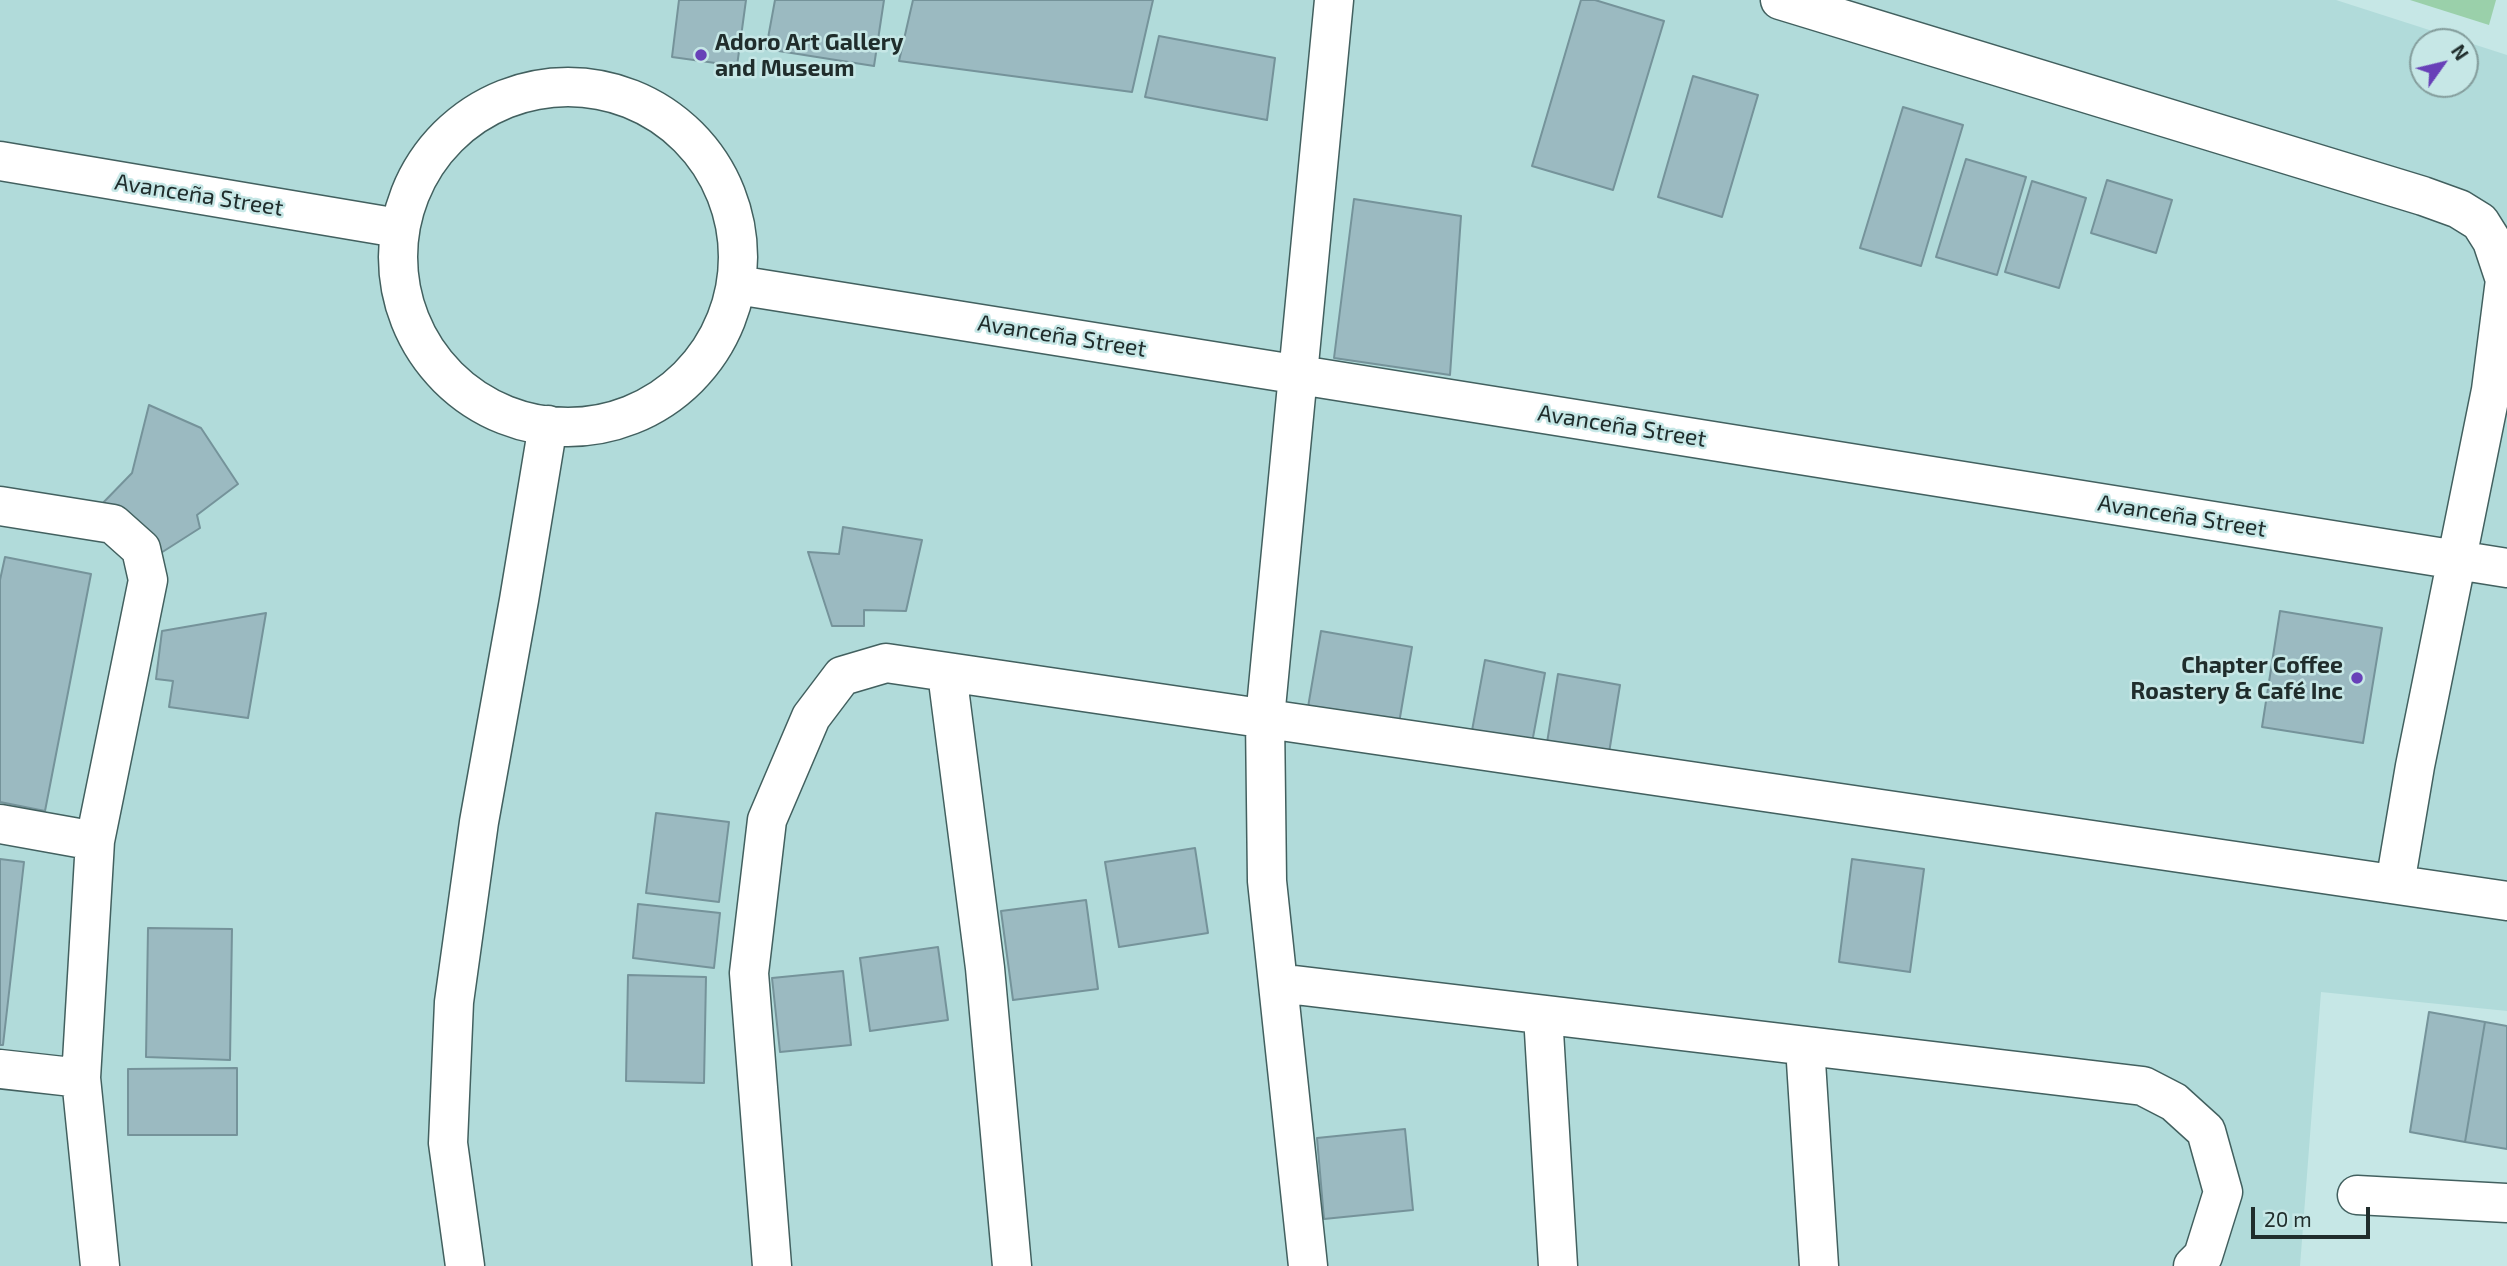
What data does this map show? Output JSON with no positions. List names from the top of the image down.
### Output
{
  "streets": {
    "street": ["Avanceña Street"]
  },
  "places": ["Adoro Art Gallery and Museum", "Chapter Coffee Roastery & Café Inc"],
  "scale_bar": "20 m",
  "north": "top right"
}
